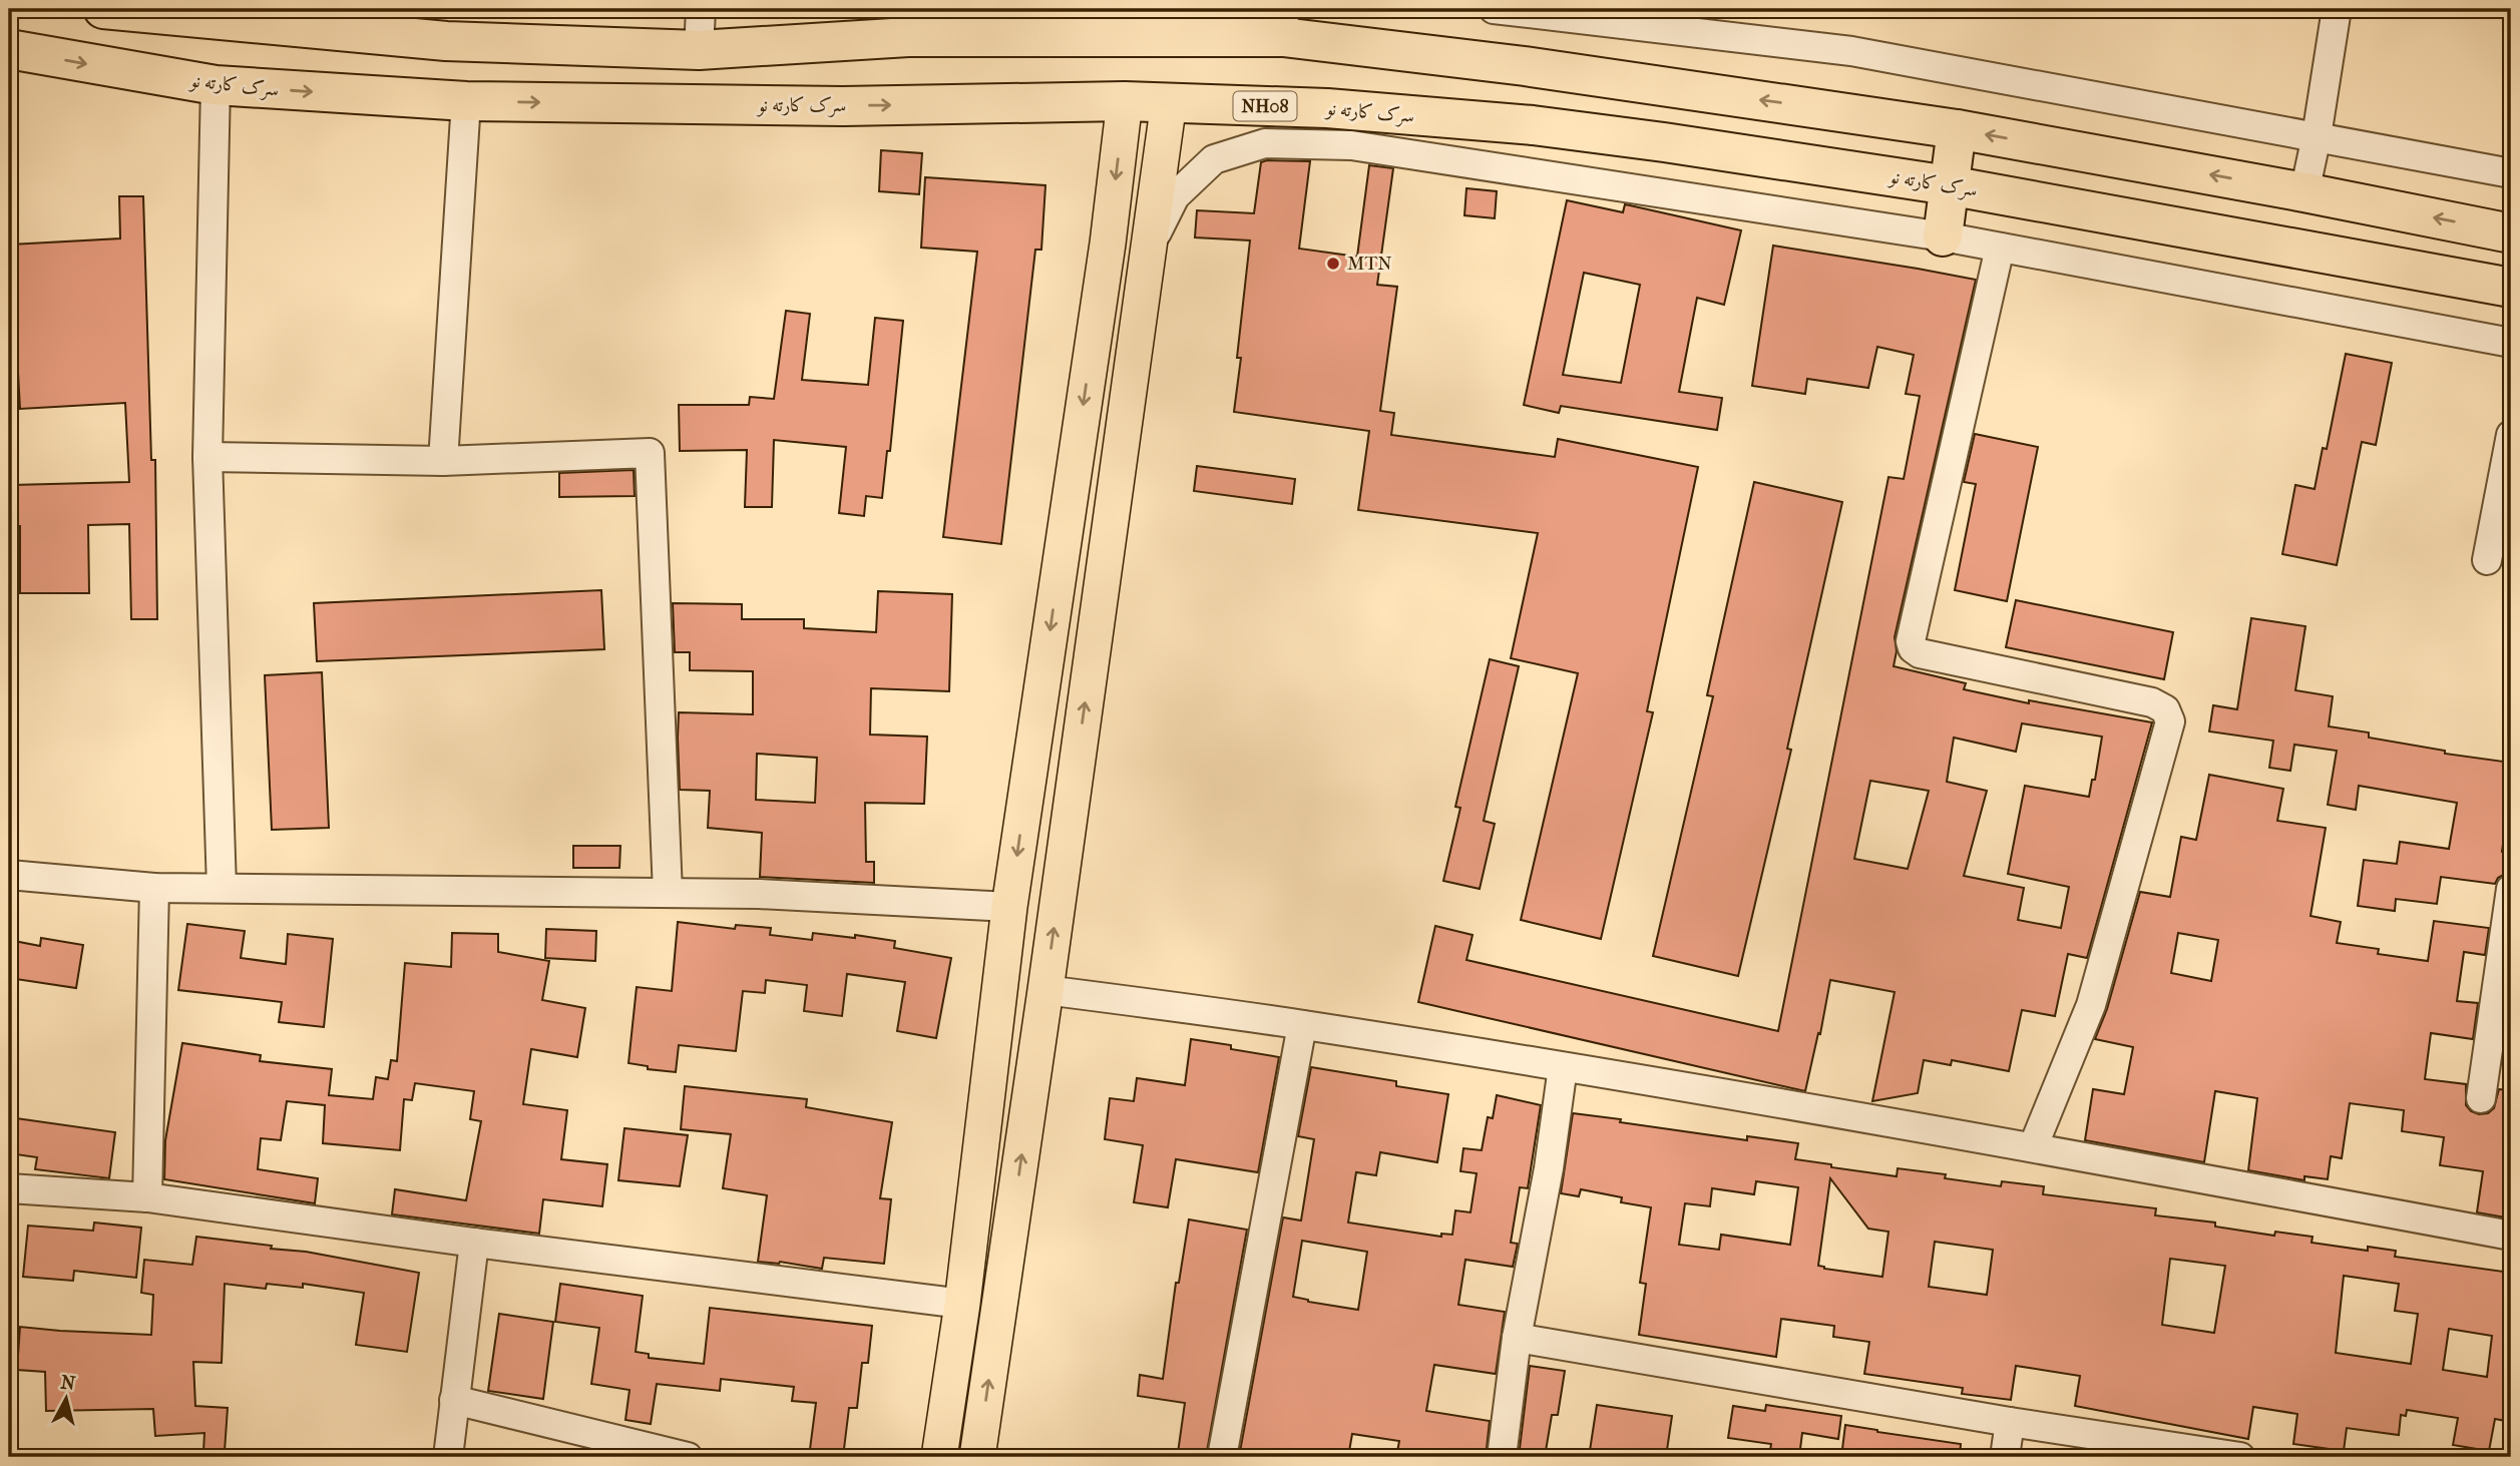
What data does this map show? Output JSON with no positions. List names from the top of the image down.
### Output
{
  "streets": {
    "highway": ["سرک کارته نو", "NH08"]
  },
  "places": ["MTN"],
  "north": "top"
}
